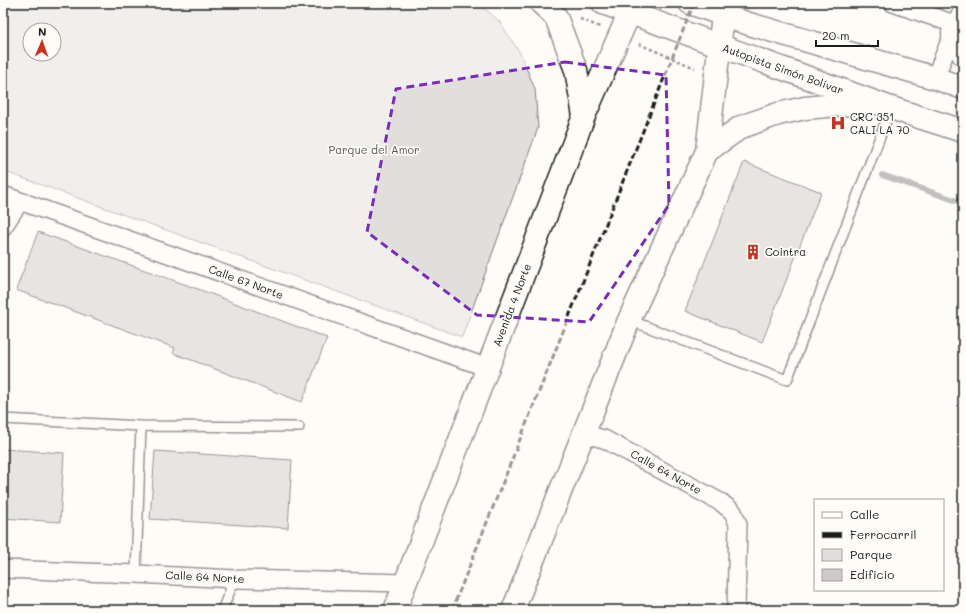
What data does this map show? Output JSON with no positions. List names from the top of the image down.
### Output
{
  "streets": {
    "main road": ["Autopista Simón Bolívar", "Avenida 4 Norte"],
    "street": ["Calle 67 Norte", "Calle 64 Norte"]
  },
  "crossings": [
    ["Autopista Simón Bolívar", "Avenida 4 Norte"],
    ["Calle 67 Norte", "Avenida 4 Norte"],
    ["Avenida 4 Norte", "Calle 64 Norte"]
  ],
  "parks": ["Parque del Amor"],
  "places": {
    "hospital": ["CRC 351 CALI LA 70"],
    "building": ["Cointra"]
  },
  "legend": [
    "Calle",
    "Ferrocarril",
    "Parque",
    "Edificio"
  ],
  "scale_bar": "20 m",
  "north": "top"
}
